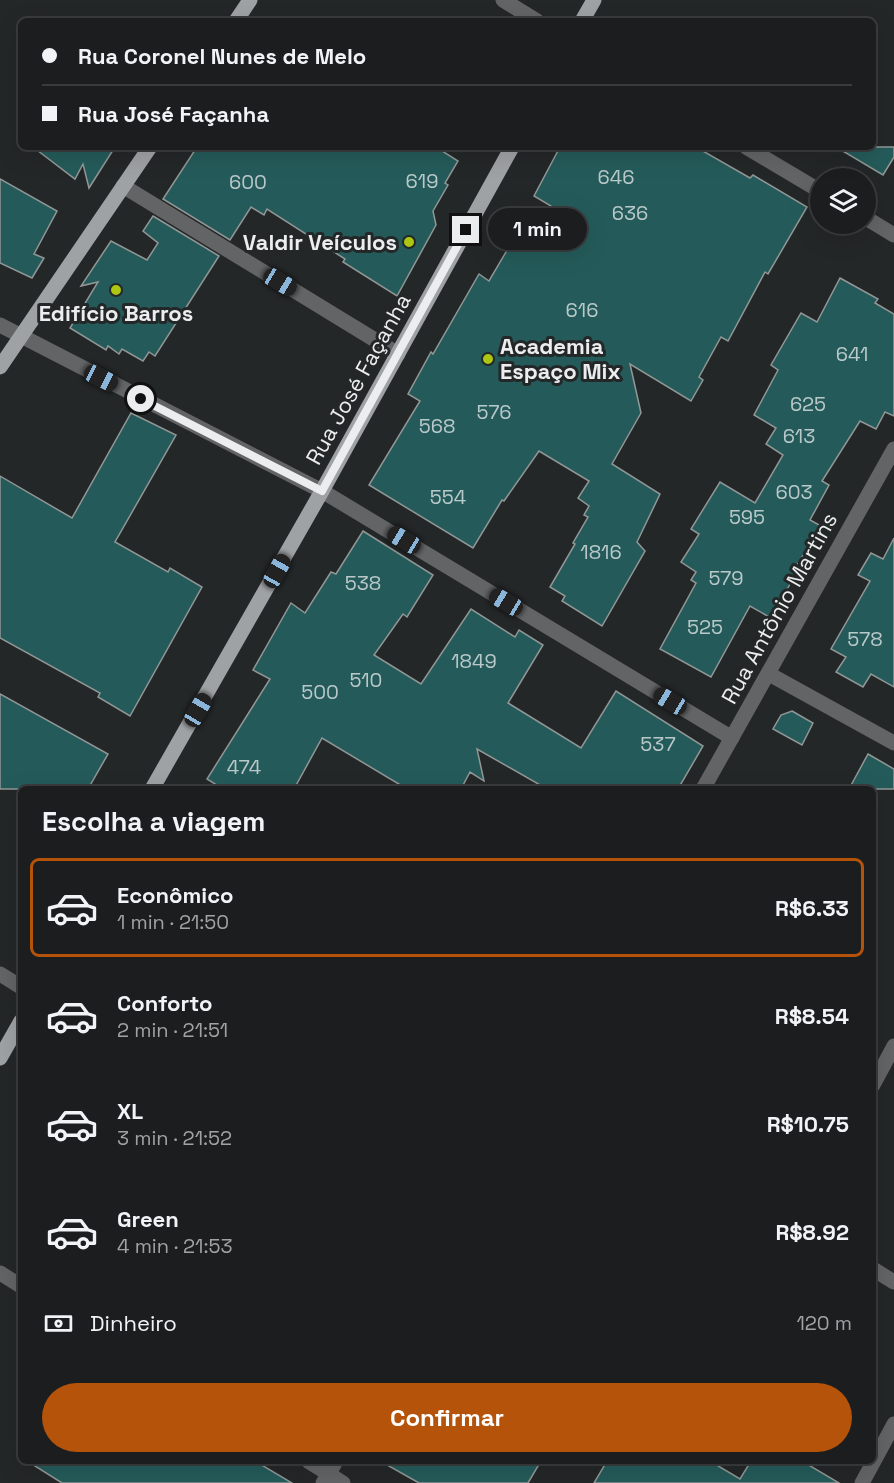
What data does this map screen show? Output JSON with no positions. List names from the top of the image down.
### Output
{
  "streets": {
    "main road": ["Rua José Façanha"],
    "street": ["Rua Antônio Martins"]
  },
  "places": ["Valdir Veículos", "Edifício Barros", "Academia Espaço Mix"],
  "house_numbers": [
    "646",
    "619",
    "600",
    "636",
    "616",
    "641",
    "625",
    "576",
    "568",
    "613",
    "603",
    "554",
    "595",
    "1816",
    "579",
    "538",
    "525",
    "578",
    "1849",
    "510",
    "500",
    "537",
    "474"
  ],
  "page": {
    "banner": ["Rua Coronel Nunes de Melo", "Rua José Façanha"],
    "bubble": "1 min",
    "heading": "Escolha a viagem",
    "list": [
      {
        "name": "Econômico",
        "note": "1 min · 21:50",
        "value": "R$6.33"
      },
      {
        "name": "Conforto",
        "note": "2 min · 21:51",
        "value": "R$8.54"
      },
      {
        "name": "XL",
        "note": "3 min · 21:52",
        "value": "R$10.75"
      },
      {
        "name": "Green",
        "note": "4 min · 21:53",
        "value": "R$8.92"
      }
    ],
    "pay": ["Dinheiro", "120 m"],
    "buttons": "Confirmar"
  }
}
